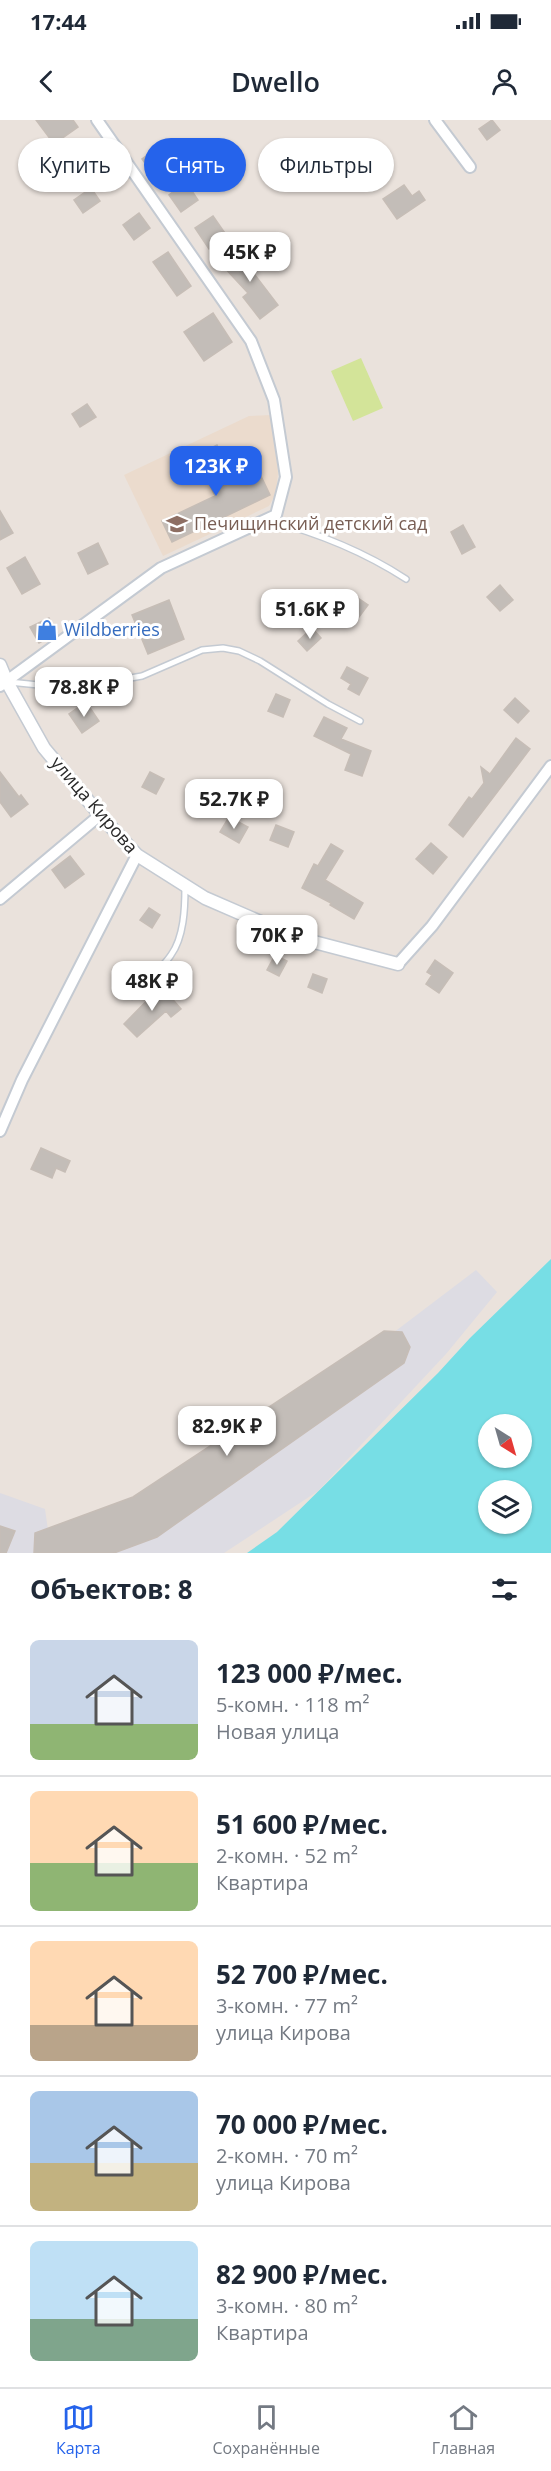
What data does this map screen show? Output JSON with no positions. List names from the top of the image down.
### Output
{
  "streets": {
    "street": ["улица Кирова"]
  },
  "places": {
    "school or university": ["Печищинский детский сад"],
    "shop": ["Wildberries"]
  },
  "north": "bottom right",
  "page": {
    "status": "17:44",
    "header": "Dwello",
    "chip": ["Купить", "Снять", "Фильтры"],
    "price": [
      "45K ₽",
      "123K ₽",
      "51.6K ₽",
      "78.8K ₽",
      "52.7K ₽",
      "70K ₽",
      "48K ₽",
      "82.9K ₽"
    ],
    "heading": "Объектов: 8",
    "list": [
      {
        "name": "123 000 ₽/мес.",
        "note": "5-комн. · 118 m² · Новая улица"
      },
      {
        "name": "51 600 ₽/мес.",
        "note": "2-комн. · 52 m² · Квартира"
      },
      {
        "name": "52 700 ₽/мес.",
        "note": "3-комн. · 77 m² · улица Кирова"
      },
      {
        "name": "70 000 ₽/мес.",
        "note": "2-комн. · 70 m² · улица Кирова"
      },
      {
        "name": "82 900 ₽/мес.",
        "note": "3-комн. · 80 m² · Квартира"
      }
    ],
    "tabs": ["Карта", "Сохранённые", "Главная"]
  }
}
